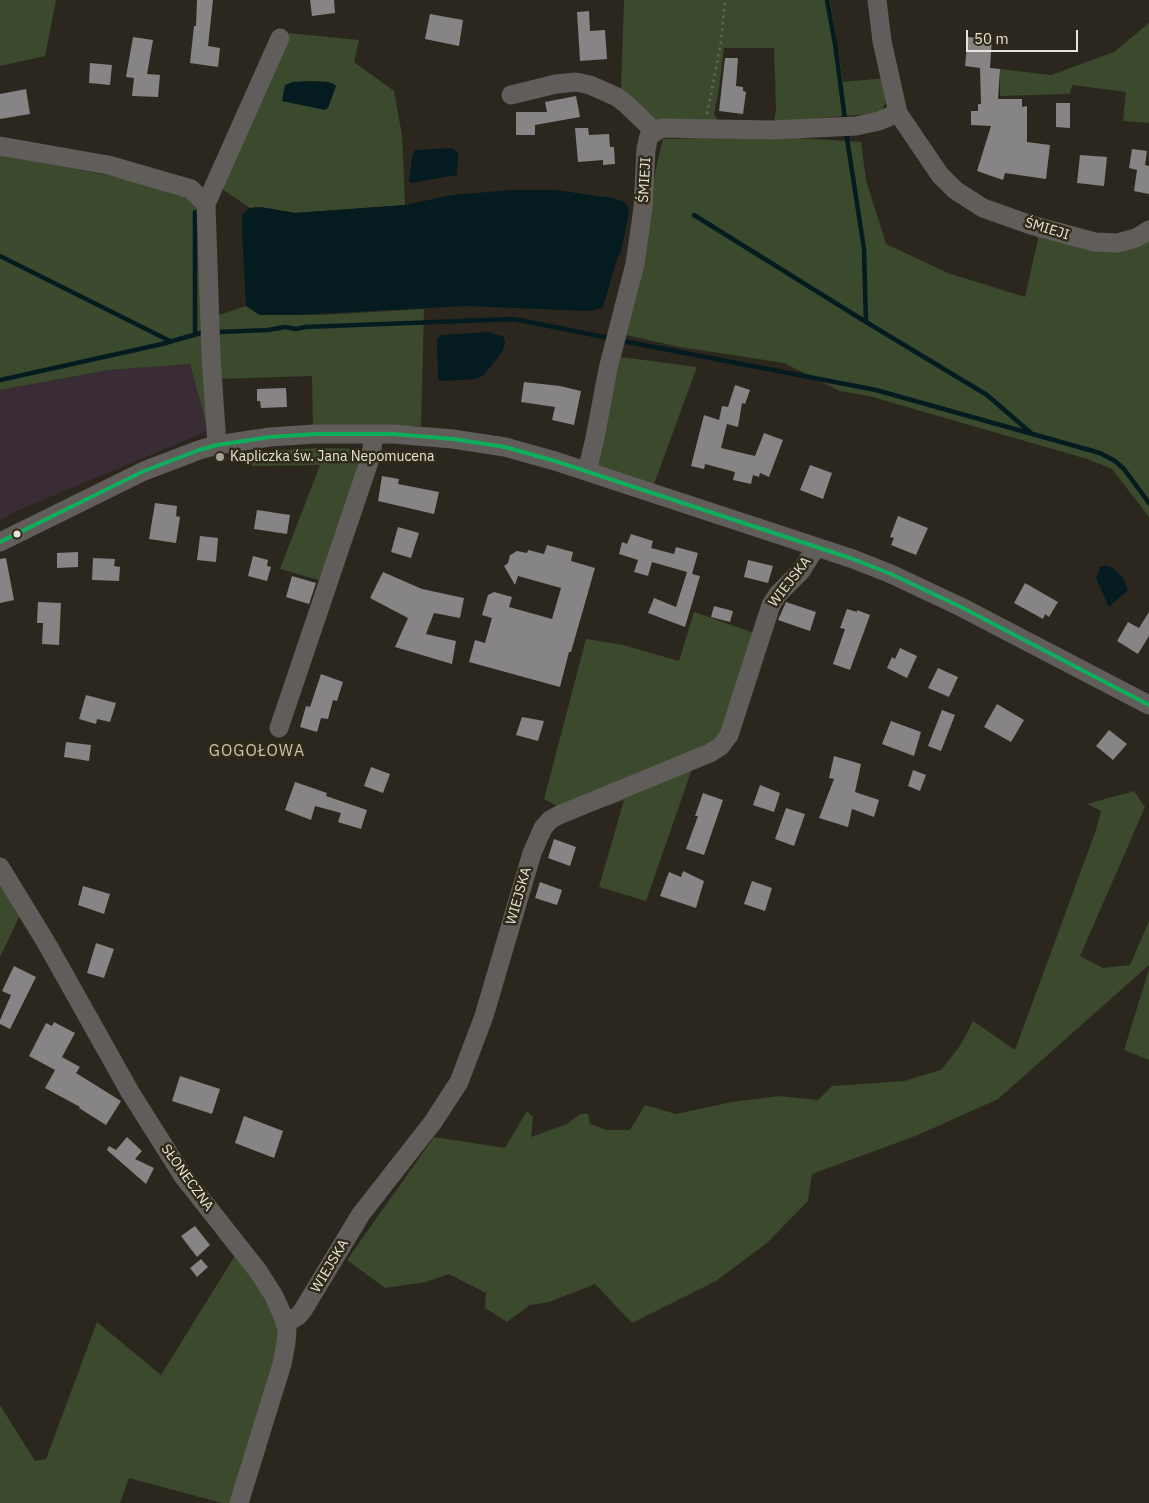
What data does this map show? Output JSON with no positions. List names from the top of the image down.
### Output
{
  "streets": {
    "street": ["ŚMIEJI", "WIEJSKA", "SŁONECZNA"]
  },
  "crossings": [
    ["ŚMIEJI", "WIEJSKA"],
    ["WIEJSKA", "SŁONECZNA"]
  ],
  "districts": ["GOGOŁOWA"],
  "places": ["Kapliczka św. Jana Nepomucena"],
  "scale_bar": "50 m"
}
